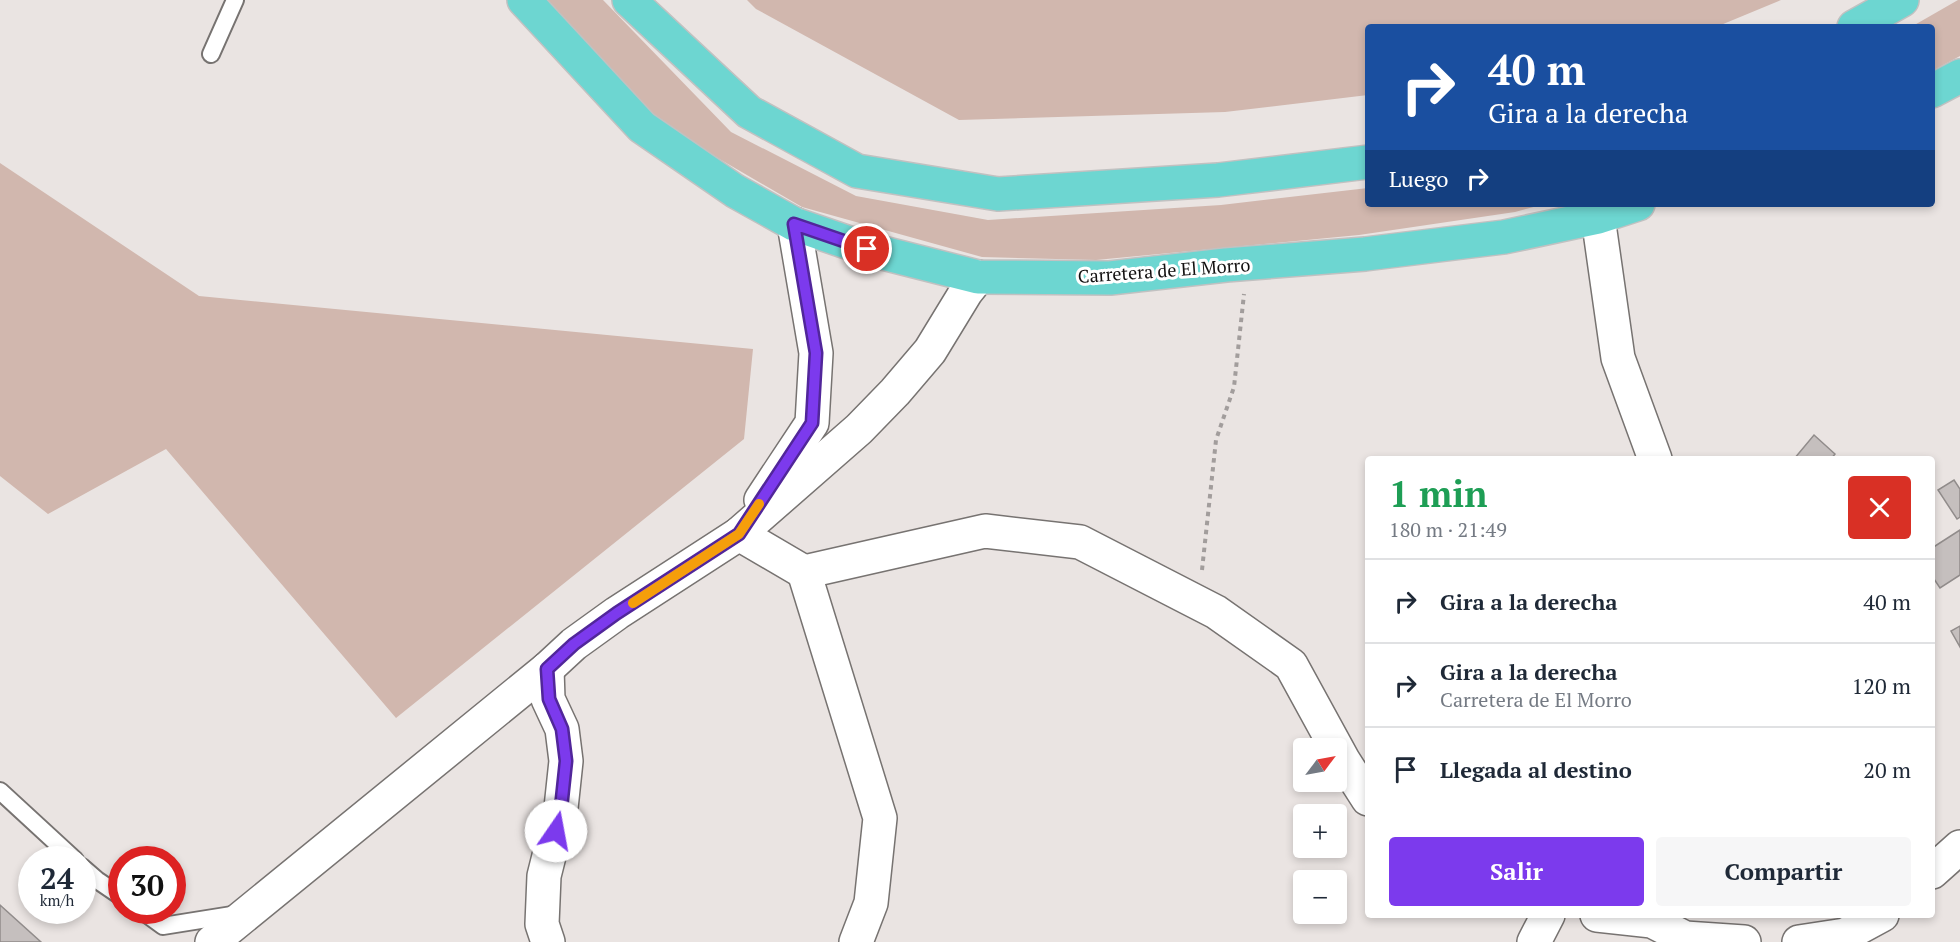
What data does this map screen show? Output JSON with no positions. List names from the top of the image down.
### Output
{
  "streets": {
    "main road": ["Carretera de El Morro"]
  },
  "north": "top right",
  "page": {
    "turn": ["40 m", "Gira a la derecha"],
    "then": "Luego",
    "heading": ["1 min", "180 m · 21:49"],
    "list": [
      {
        "name": "Gira a la derecha",
        "value": "40 m"
      },
      {
        "name": "Gira a la derecha",
        "note": "Carretera de El Morro",
        "value": "120 m"
      },
      {
        "name": "Llegada al destino",
        "value": "20 m"
      }
    ],
    "map_buttons": ["+", "−"],
    "buttons": ["Salir", "Compartir"],
    "speed": "24 km/h",
    "limit": "30"
  }
}
